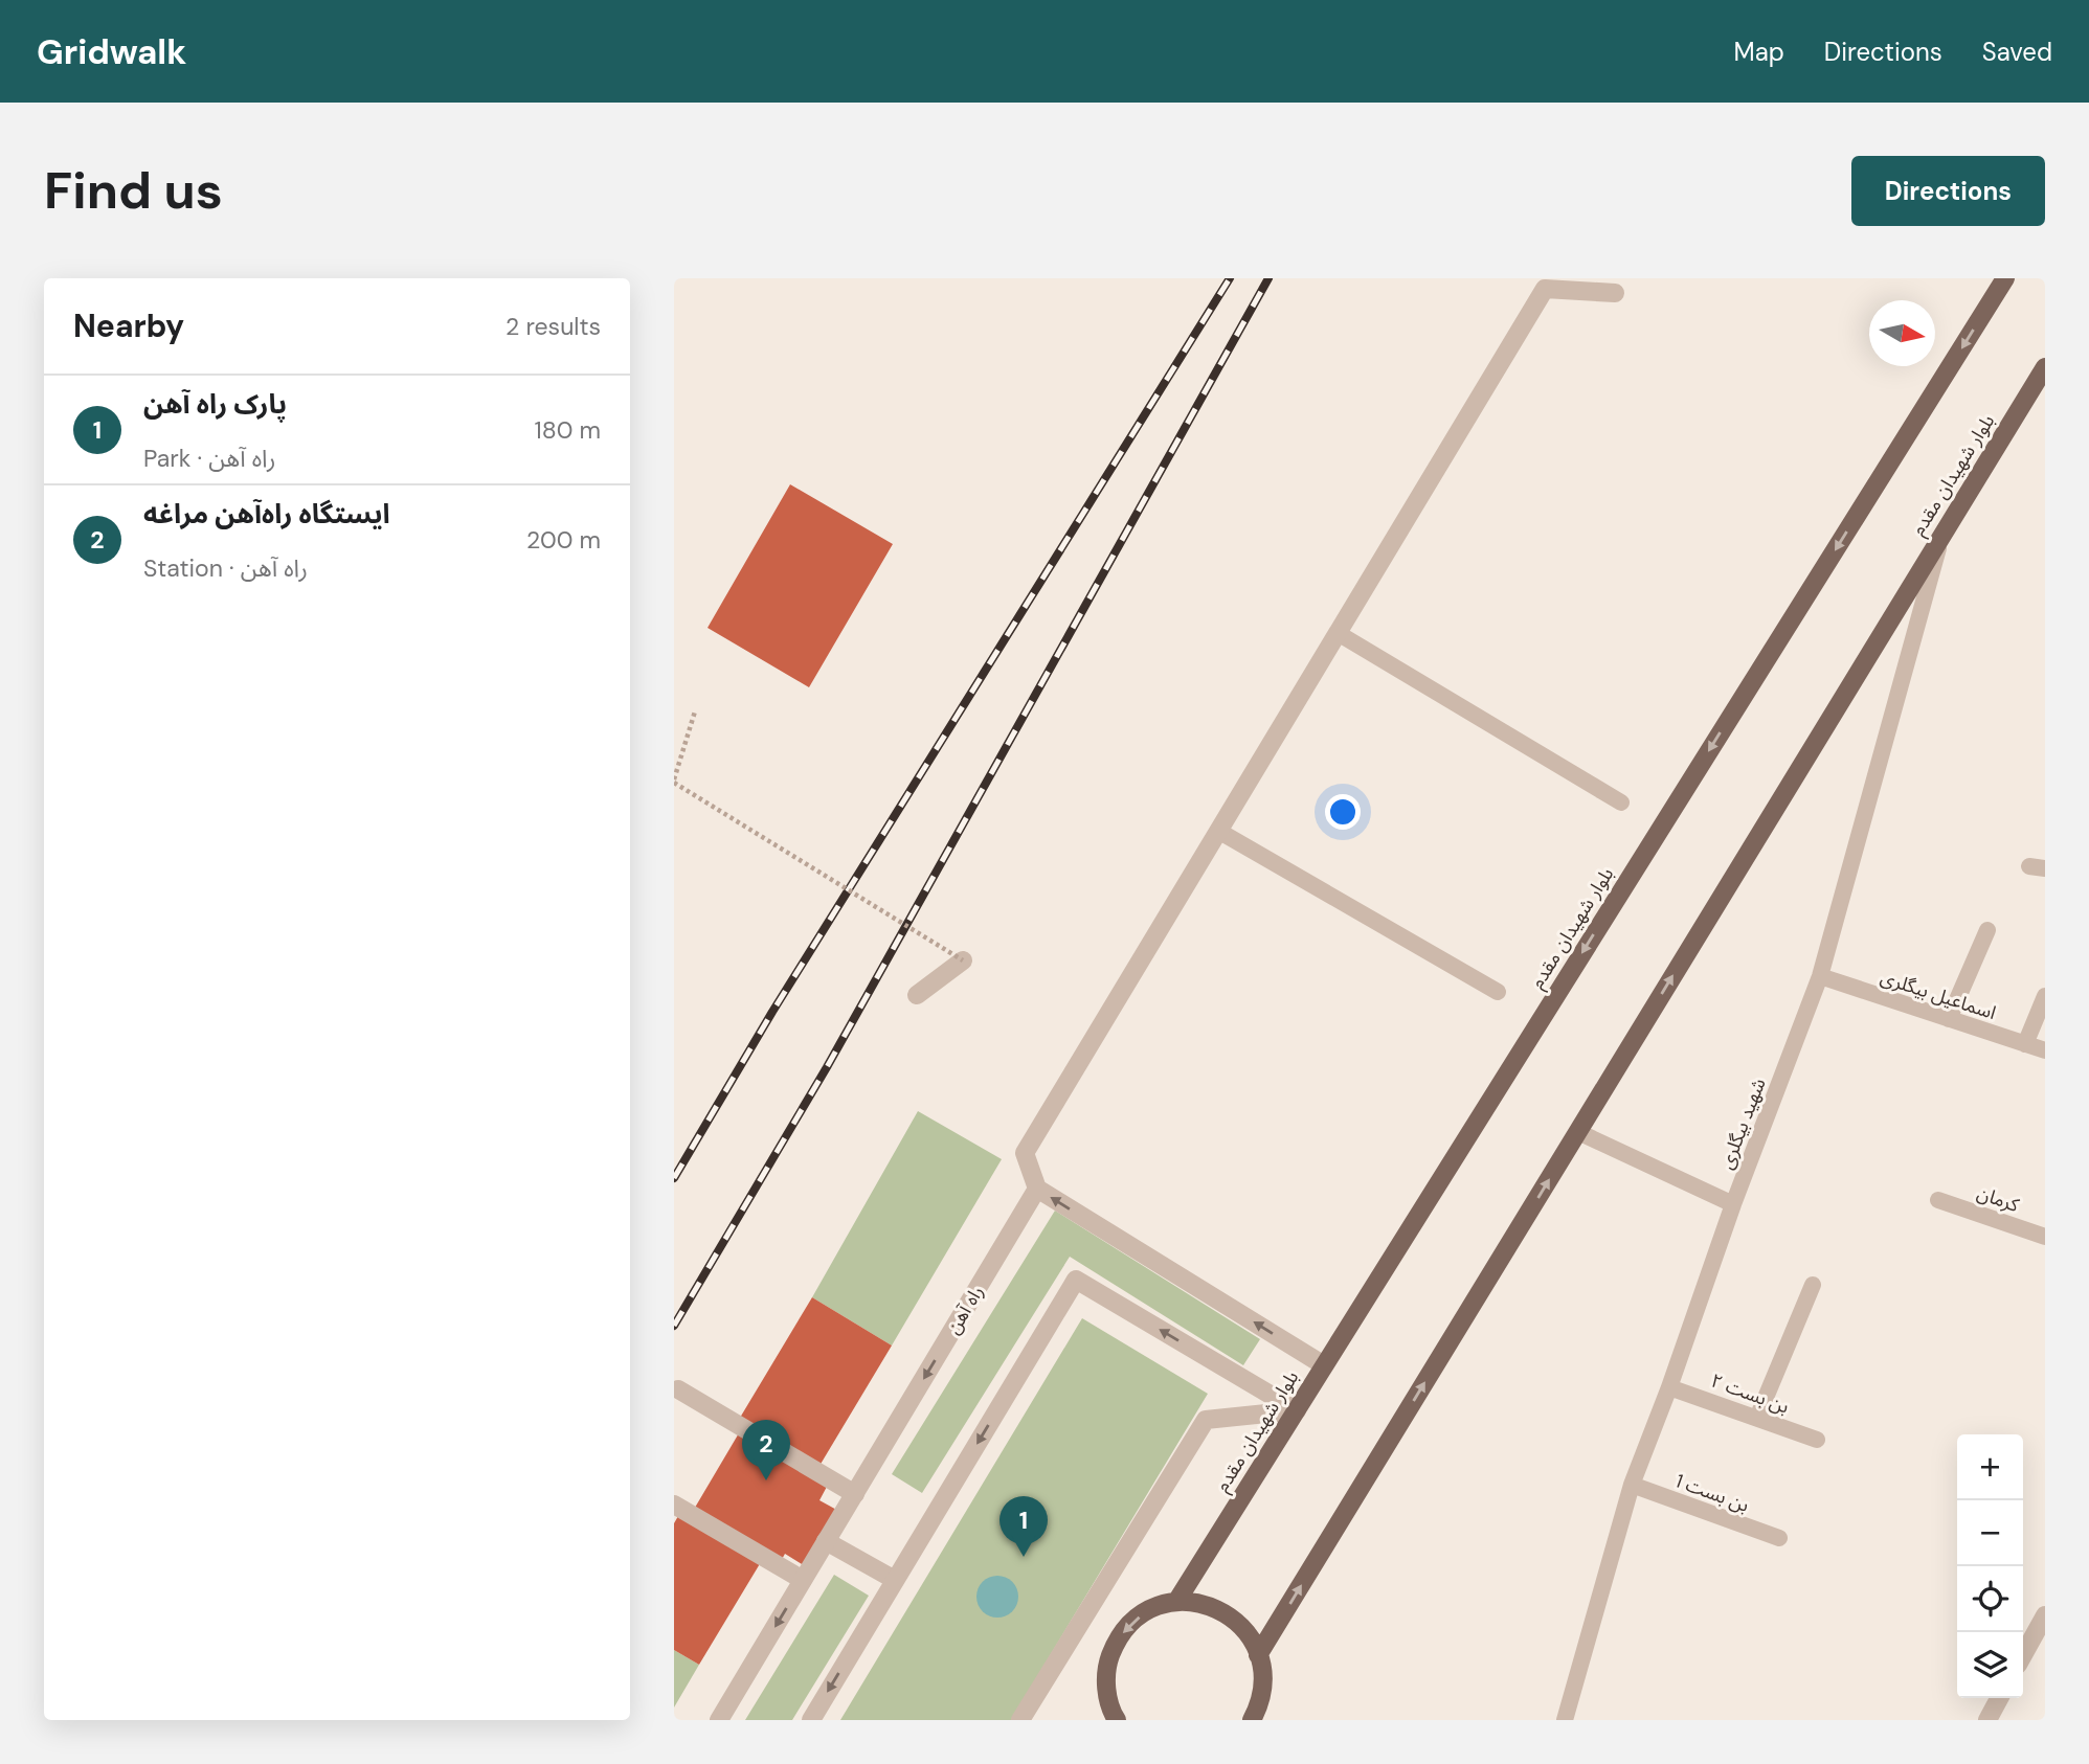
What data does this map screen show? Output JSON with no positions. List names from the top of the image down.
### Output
{
  "streets": {
    "main road": ["بلوار شهیدان مقدم"],
    "street": ["راه آهن"],
    "lane": [
      "اسماعیل بیگلری",
      "شهید بیگلری",
      "کرمان",
      "بن بست ۲",
      "بن بست 1"
    ]
  },
  "crossings": [
    ["بلوار شهیدان مقدم", "شهید بیگلری"],
    ["اسماعیل بیگلری", "شهید بیگلری"],
    ["شهید بیگلری", "بن بست ۲"],
    ["شهید بیگلری", "بن بست 1"]
  ],
  "one_way": ["راه آهن"],
  "north": "right",
  "page": {
    "header": "Gridwalk",
    "nav": ["Map", "Directions", "Saved"],
    "buttons": "Directions",
    "title": "Find us",
    "heading": ["Nearby", "2 results"],
    "list": [
      {
        "mark": "1",
        "name": "پارک راه آهن",
        "note": "Park · راه آهن",
        "value": "180 m"
      },
      {
        "mark": "2",
        "name": "ایستگاه راه‌آهن مراغه",
        "note": "Station · راه آهن",
        "value": "200 m"
      }
    ],
    "pins": ["2", "1"],
    "map_buttons": ["+", "−"]
  }
}
